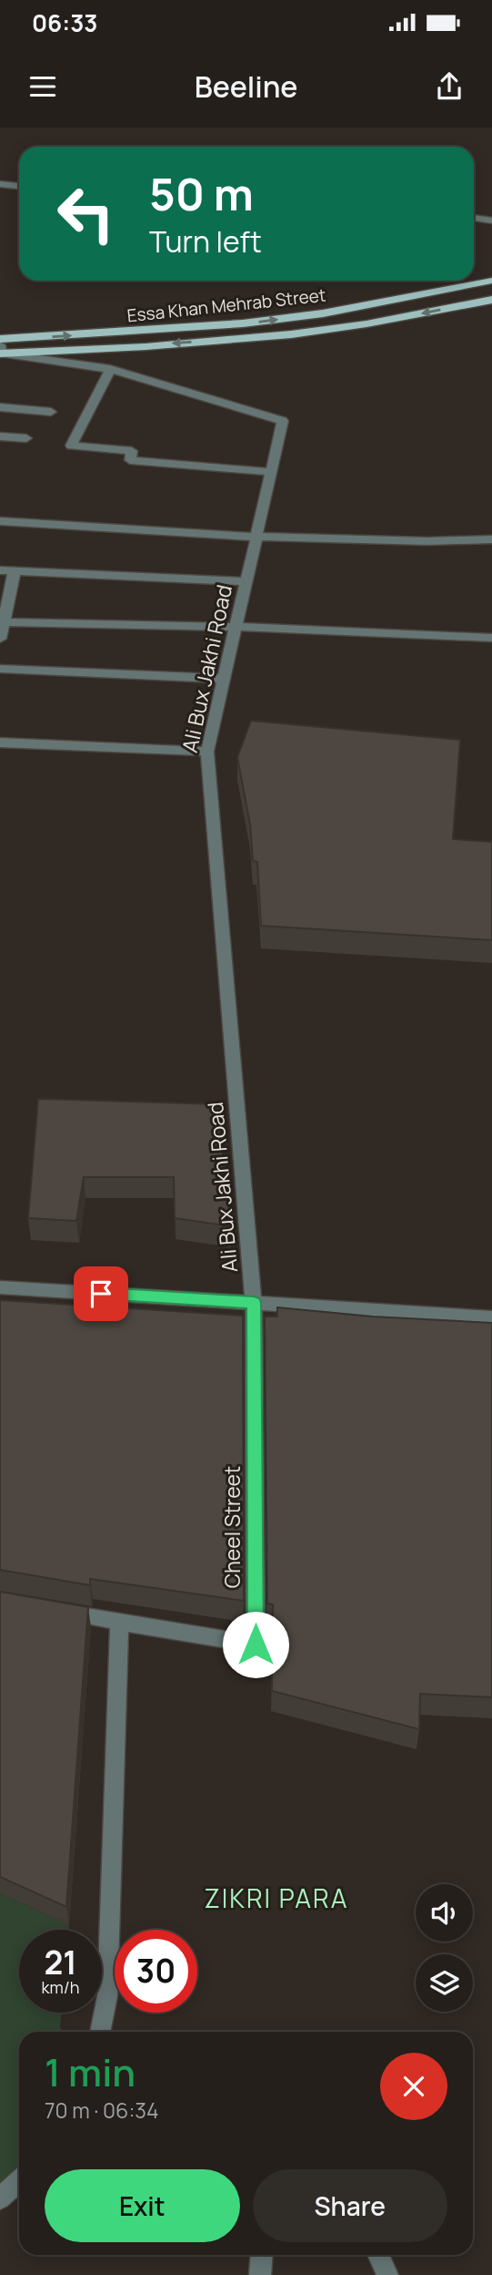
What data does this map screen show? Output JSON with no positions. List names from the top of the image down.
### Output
{
  "streets": {
    "main road": ["Essa Khan Mehrab Street"],
    "street": ["Ali Bux Jakhi Road", "Cheel Street"]
  },
  "crossings": [
    ["Essa Khan Mehrab Street", "Ali Bux Jakhi Road"],
    ["Ali Bux Jakhi Road", "Cheel Street"]
  ],
  "districts": ["ZIKRI PARA"],
  "page": {
    "status": "06:33",
    "header": "Beeline",
    "turn": ["50 m", "Turn left"],
    "speed": "21 km/h",
    "limit": "30",
    "heading": ["1 min", "70 m · 06:34"],
    "buttons": ["Exit", "Share"]
  }
}
